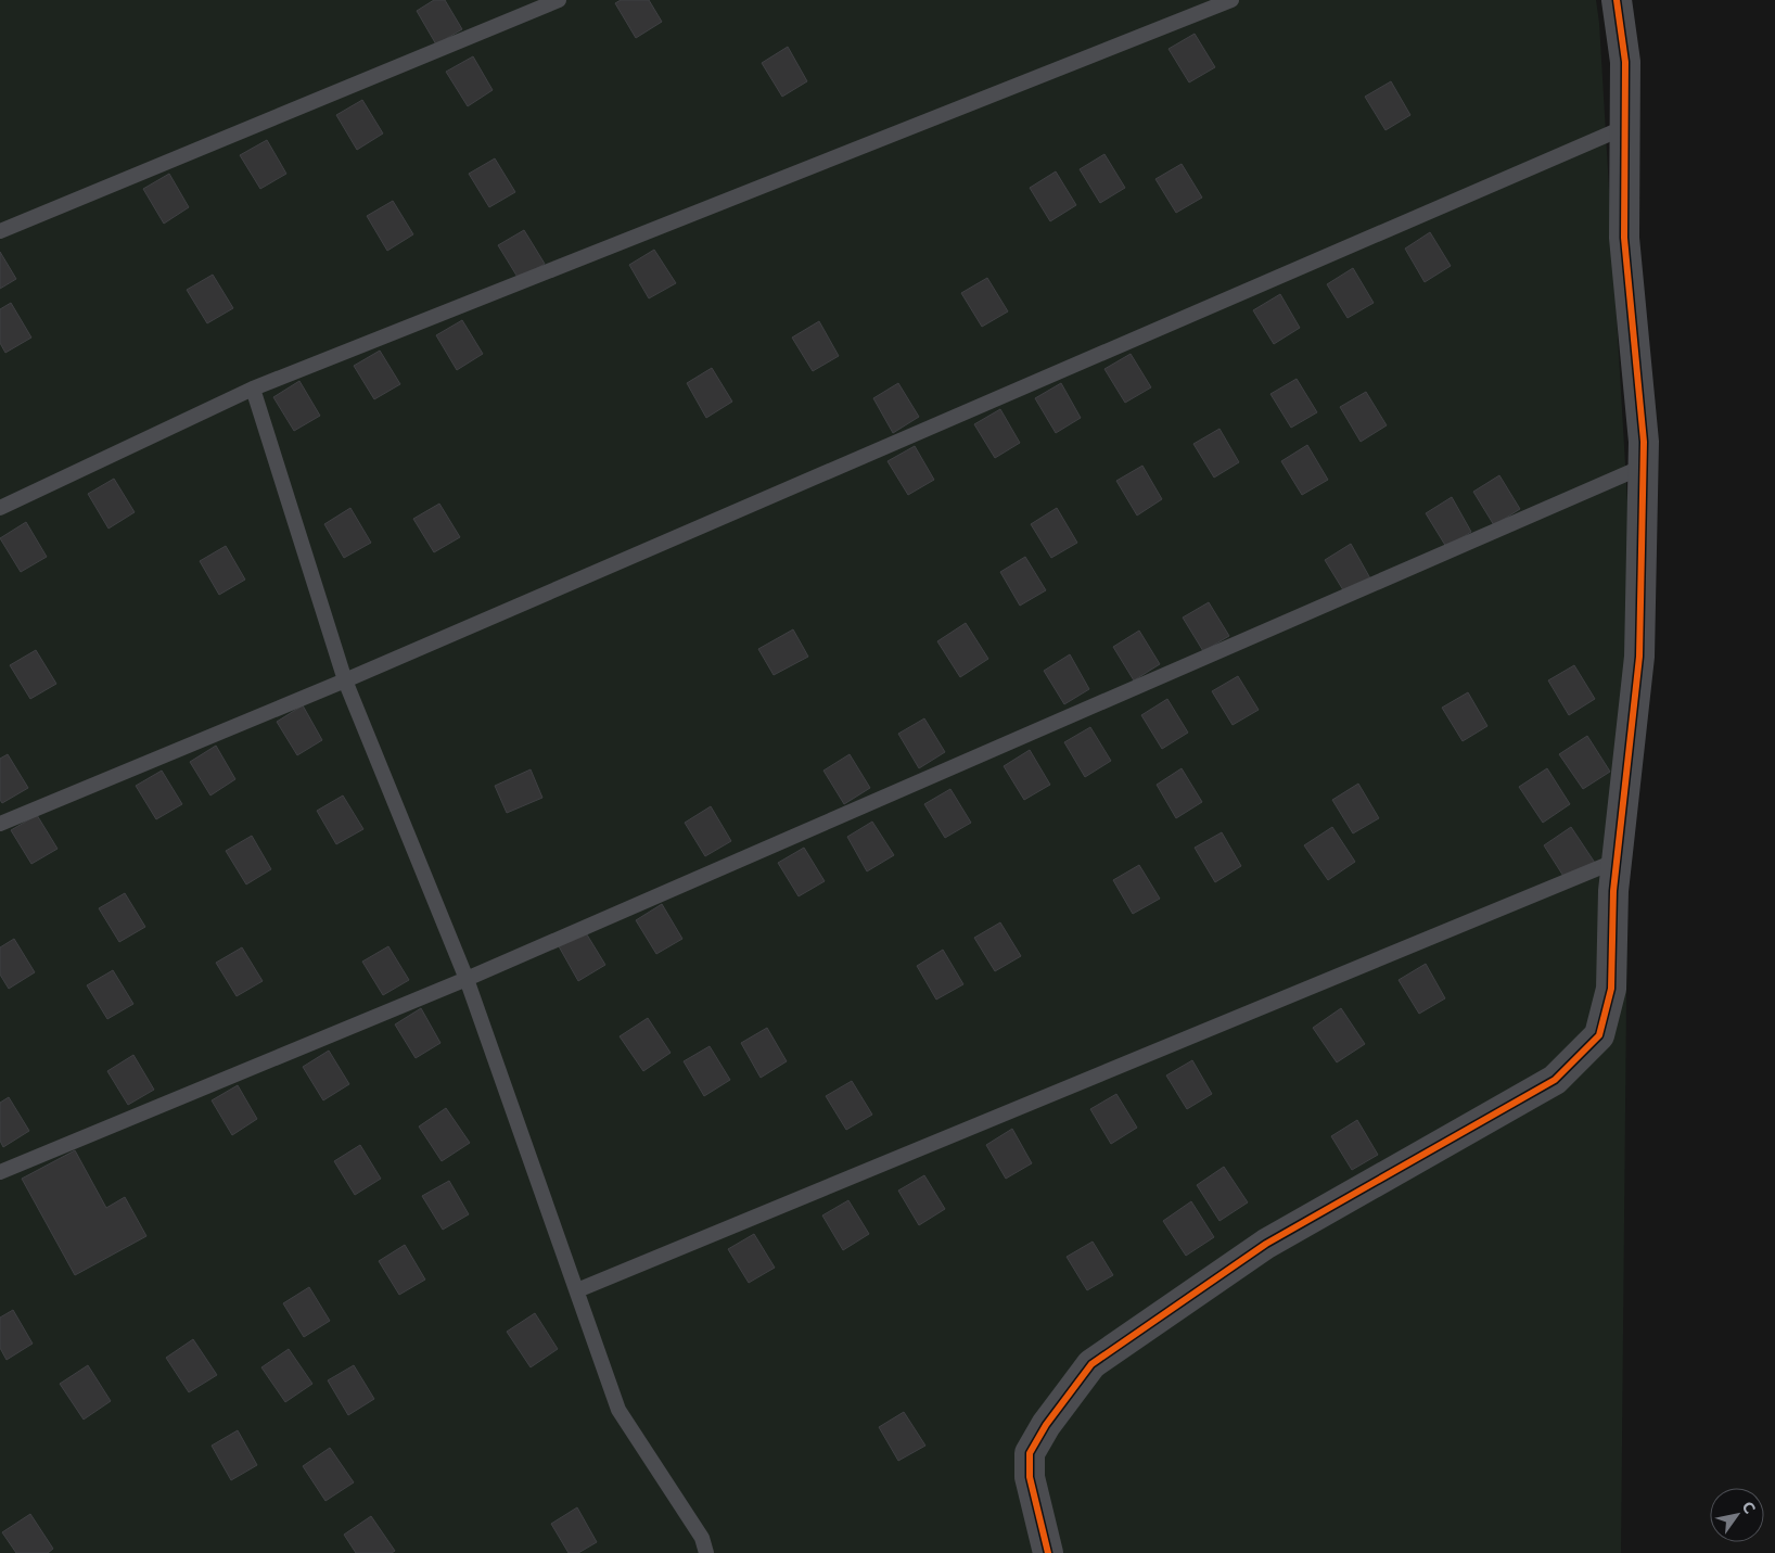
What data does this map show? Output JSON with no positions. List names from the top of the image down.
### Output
{
  "north": "top right"
}
